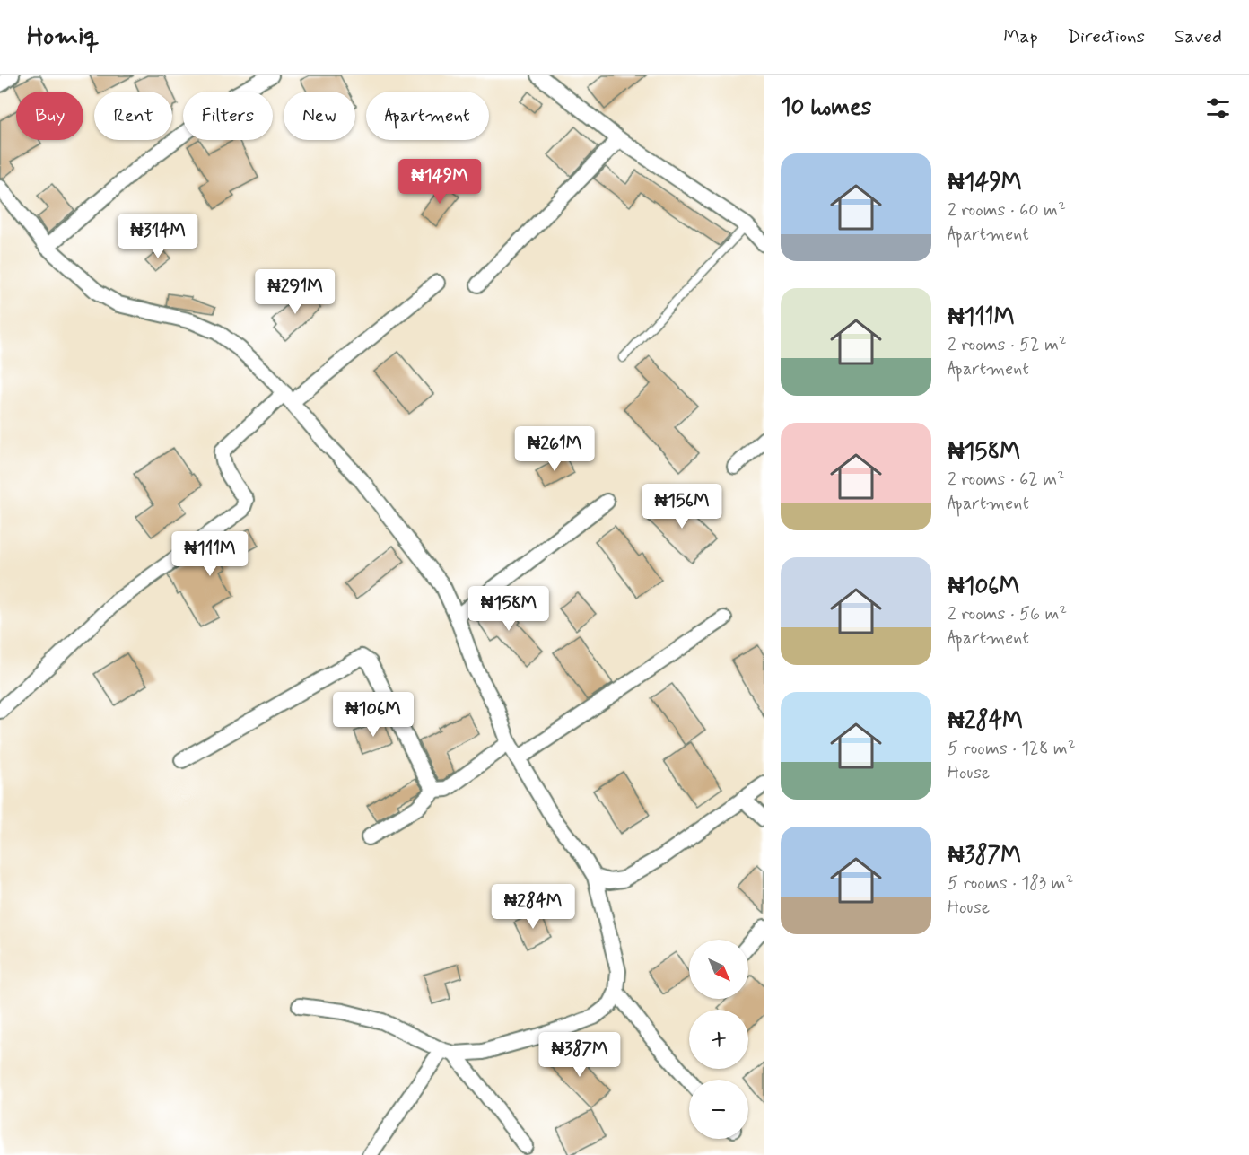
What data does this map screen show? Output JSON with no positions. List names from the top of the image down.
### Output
{
  "north": "bottom right",
  "page": {
    "header": "Homiq",
    "nav": ["Map", "Directions", "Saved"],
    "heading": "10 homes",
    "chip": [
      "Buy",
      "Rent",
      "Filters",
      "New",
      "Apartment"
    ],
    "list": [
      {
        "name": "₦149M",
        "note": "2 rooms · 60 m² · Apartment"
      },
      {
        "name": "₦111M",
        "note": "2 rooms · 52 m² · Apartment"
      },
      {
        "name": "₦158M",
        "note": "2 rooms · 62 m² · Apartment"
      },
      {
        "name": "₦106M",
        "note": "2 rooms · 56 m² · Apartment"
      },
      {
        "name": "₦284M",
        "note": "5 rooms · 128 m² · House"
      },
      {
        "name": "₦387M",
        "note": "5 rooms · 183 m² · House"
      }
    ],
    "price": [
      "₦149M",
      "₦314M",
      "₦291M",
      "₦261M",
      "₦156M",
      "₦111M",
      "₦158M",
      "₦106M",
      "₦284M",
      "₦387M"
    ],
    "map_buttons": ["+", "−"]
  }
}
